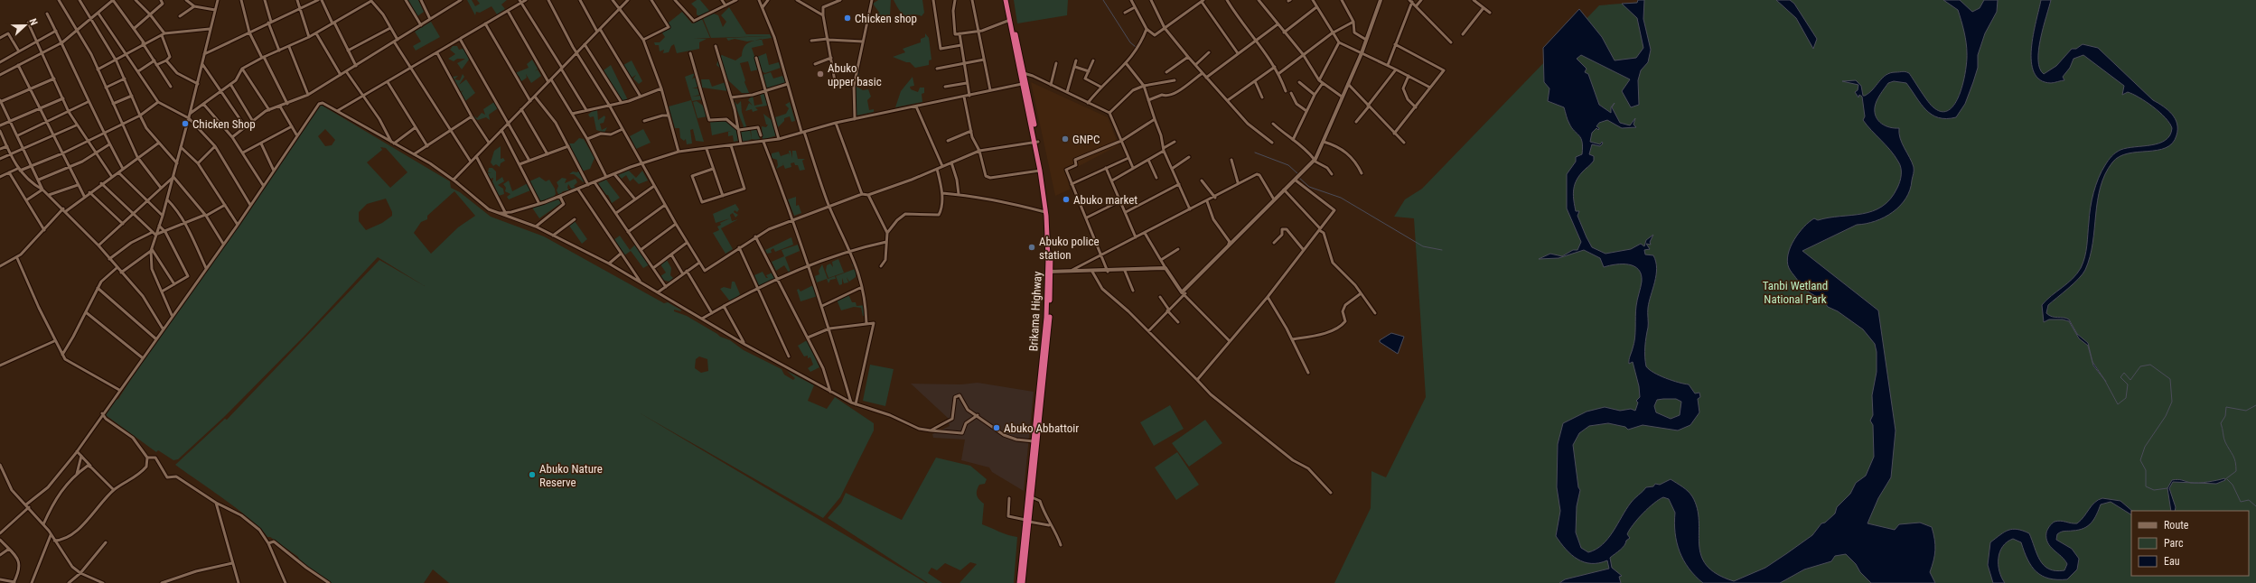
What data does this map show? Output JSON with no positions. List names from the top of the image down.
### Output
{
  "streets": {
    "highway": ["Brikama Highway"]
  },
  "parks": ["Tanbi Wetland National Park"],
  "places": [
    "Chicken shop",
    "Abuko upper basic",
    "Chicken Shop",
    "GNPC",
    "Abuko market",
    "Abuko police station",
    "Abuko Abbattoir",
    "Abuko Nature Reserve"
  ],
  "legend": ["Route", "Parc", "Eau"],
  "north": "right"
}
